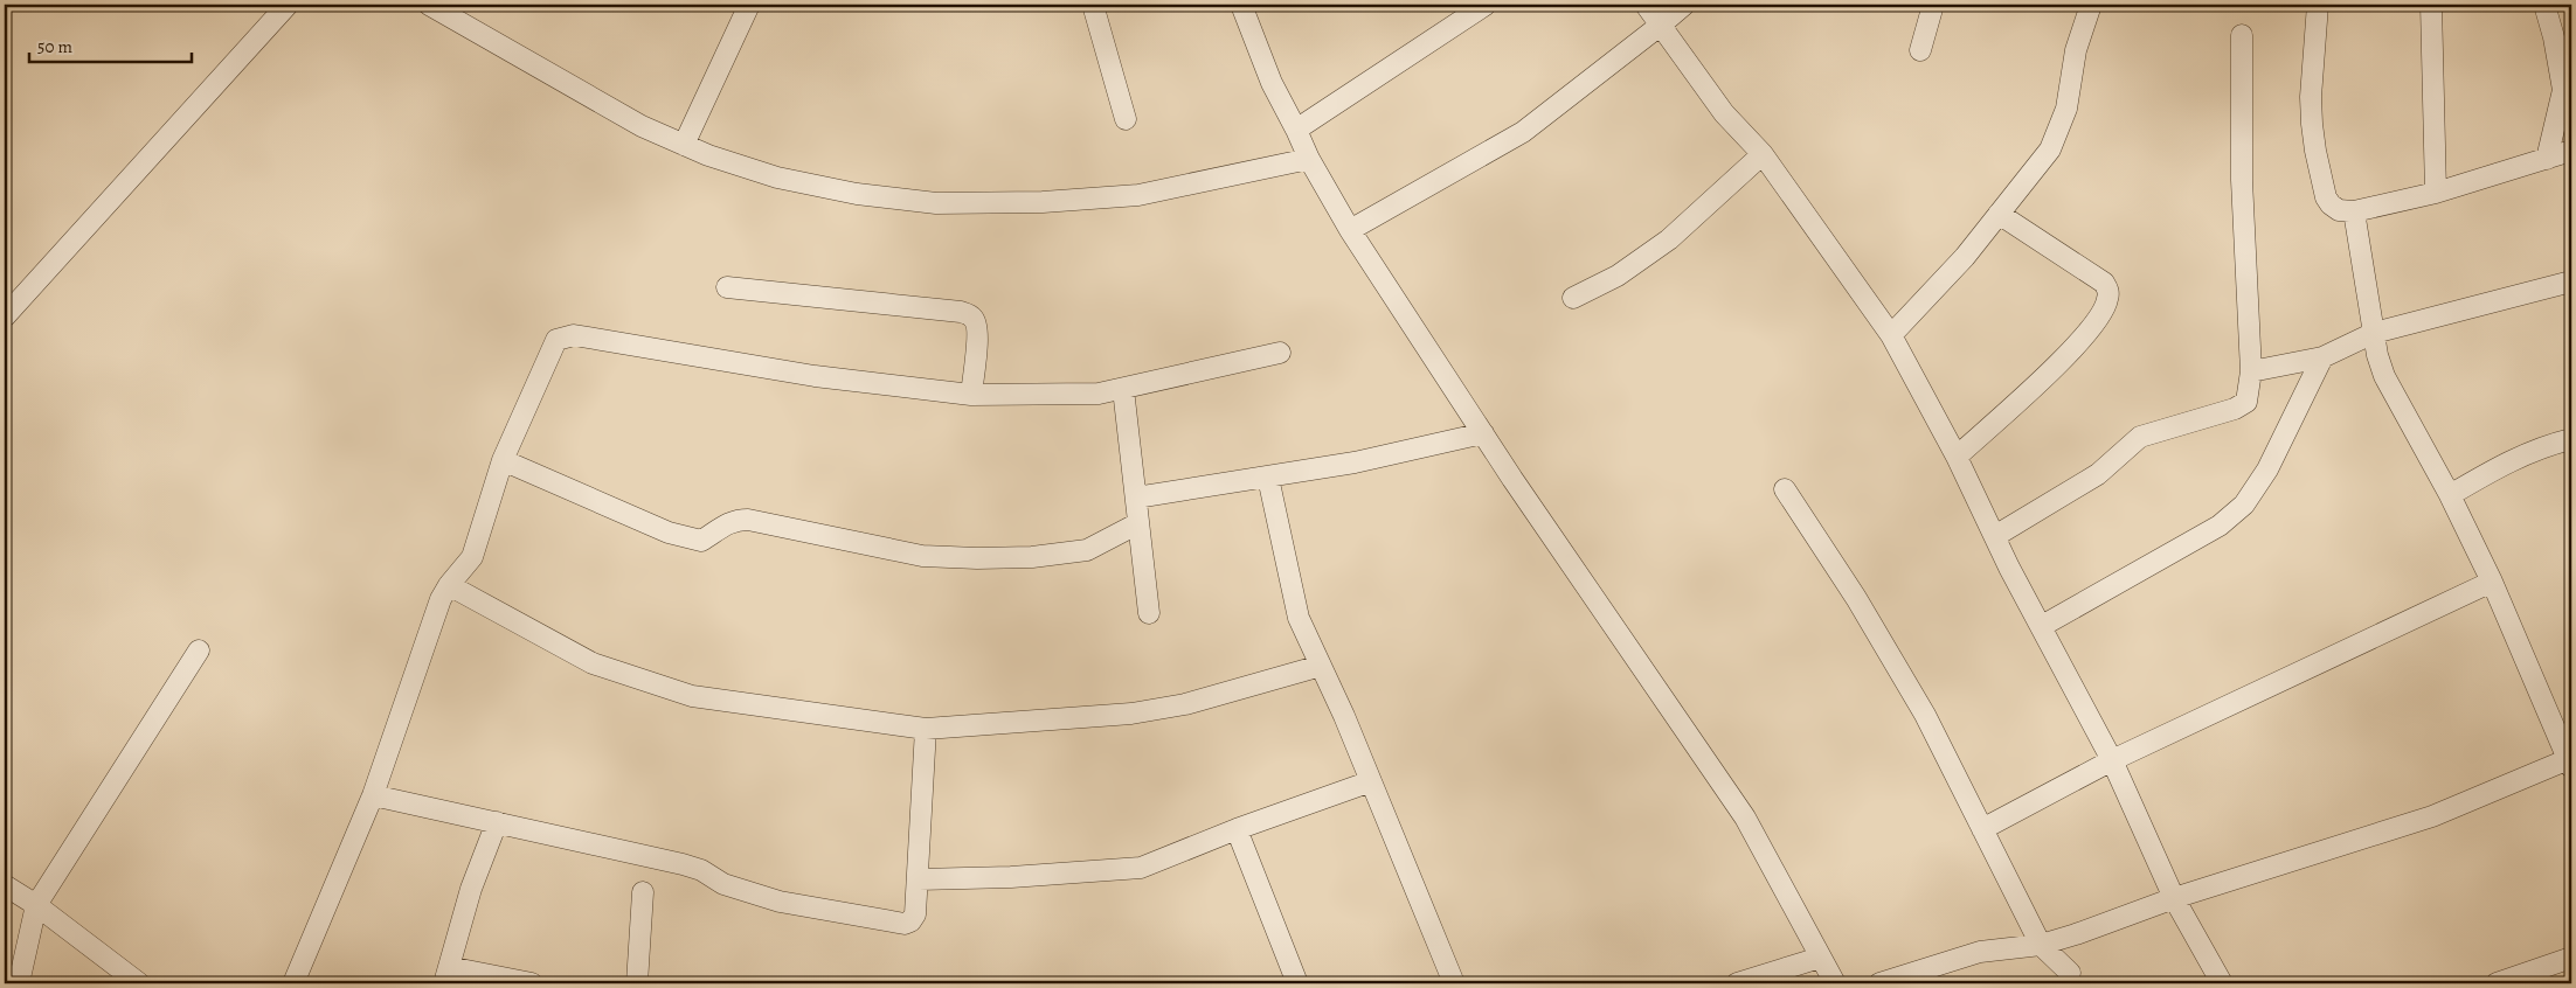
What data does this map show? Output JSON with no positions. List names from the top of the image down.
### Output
{
  "scale_bar": "50 m"
}
